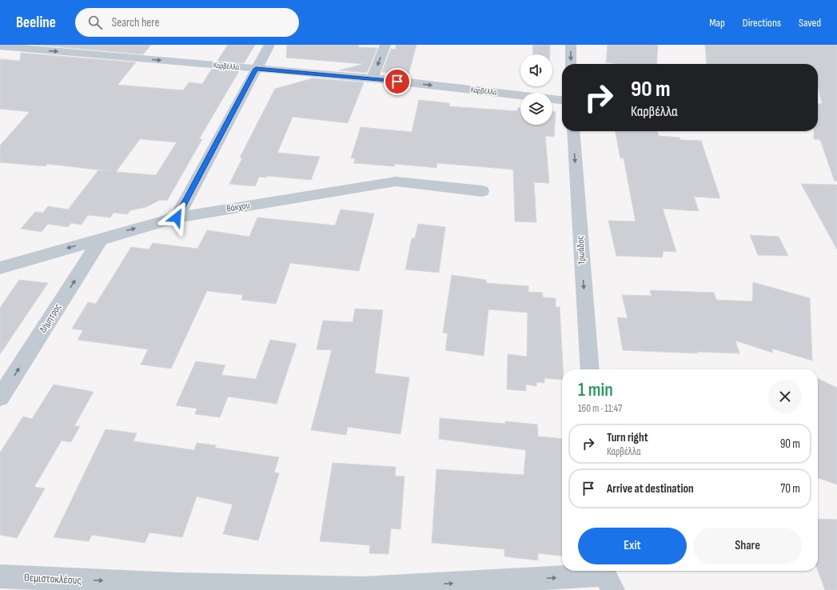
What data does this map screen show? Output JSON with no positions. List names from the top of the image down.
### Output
{
  "streets": {
    "street": [
      "Καρβέλλα",
      "Βάκχου",
      "Τρωάδος",
      "Δήμητρος",
      "Θεμιστοκλέους"
    ]
  },
  "crossings": [
    ["Βάκχου", "Δήμητρος"]
  ],
  "one_way": [
    "Καρβέλλα",
    "Τρωάδος",
    "Δήμητρος",
    "Θεμιστοκλέους"
  ],
  "page": {
    "header": "Beeline",
    "search": "Search here",
    "nav": ["Map", "Directions", "Saved"],
    "turn": ["90 m", "Καρβέλλα"],
    "heading": ["1 min", "160 m · 11:47"],
    "list": [
      {
        "name": "Turn right",
        "note": "Καρβέλλα",
        "value": "90 m"
      },
      {
        "name": "Arrive at destination",
        "value": "70 m"
      }
    ],
    "buttons": ["Exit", "Share"]
  }
}
